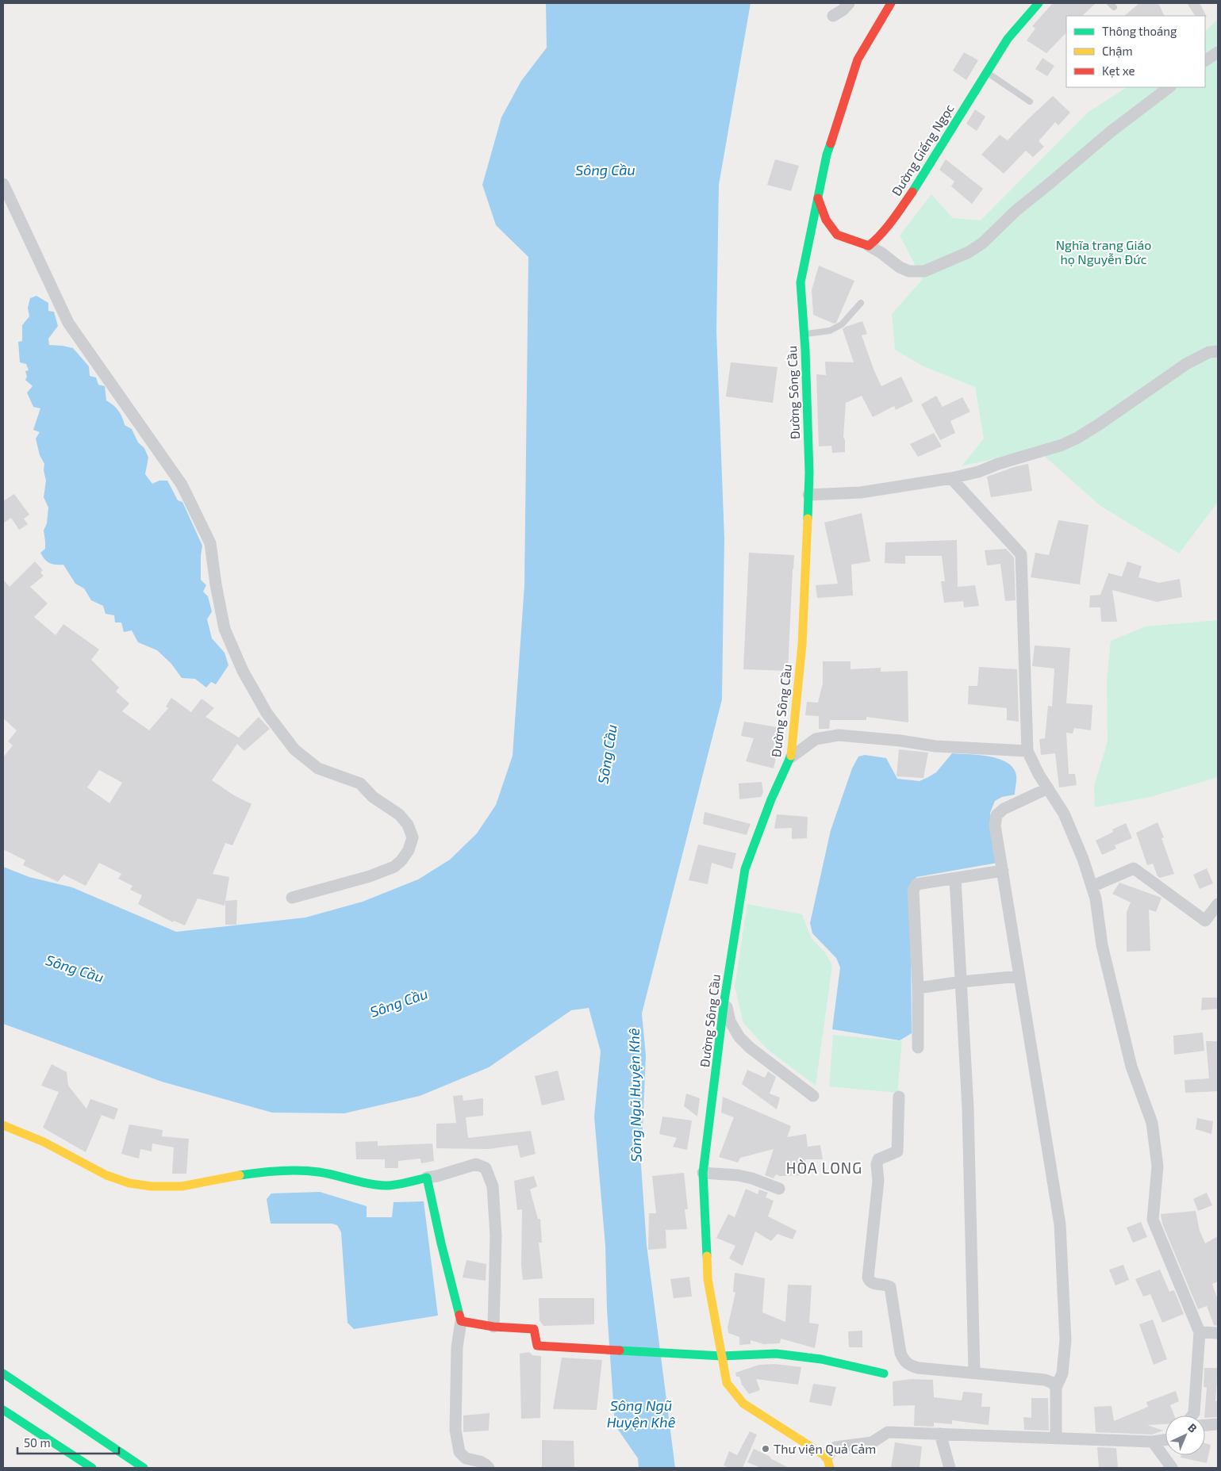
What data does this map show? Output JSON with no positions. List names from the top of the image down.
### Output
{
  "streets": {
    "main road": ["Đường Giếng Ngọc", "Đường Sông Cầu"]
  },
  "districts": ["HÒA LONG"],
  "water": ["Sông Cầu", "Sông Ngũ Huyện Khê"],
  "parks": ["Nghĩa trang Giáo họ Nguyễn Đức"],
  "places": ["Thư viện Quả Cảm"],
  "legend": ["Thông thoáng", "Chậm", "Kẹt xe"],
  "scale_bar": "50 m",
  "north": "top right"
}
